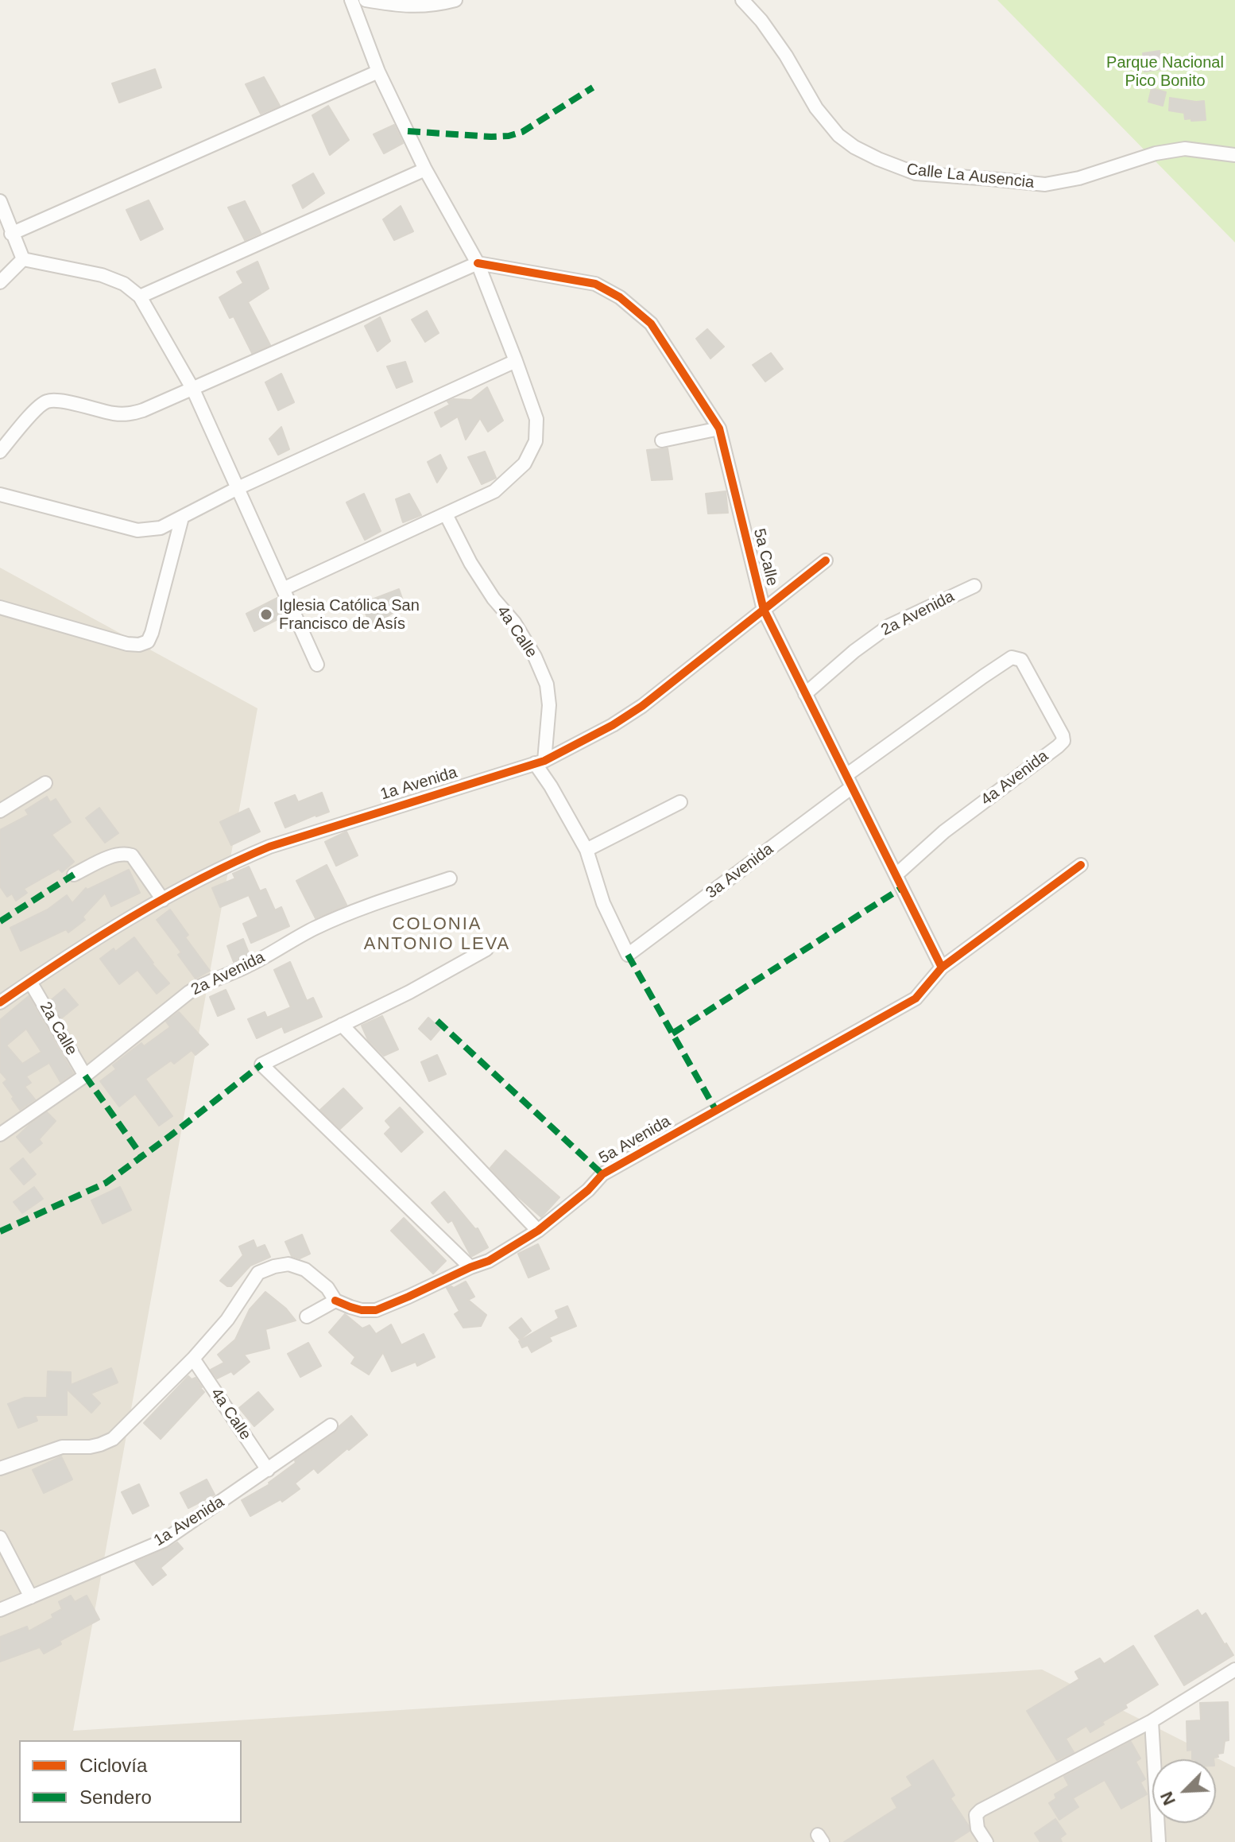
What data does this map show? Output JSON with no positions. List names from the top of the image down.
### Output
{
  "streets": {
    "street": [
      "Calle La Ausencia",
      "5a Calle",
      "2a Avenida",
      "4a Calle",
      "4a Avenida",
      "1a Avenida",
      "3a Avenida",
      "2a Calle",
      "5a Avenida"
    ]
  },
  "crossings": [
    ["5a Calle", "2a Avenida"],
    ["5a Calle", "4a Avenida"],
    ["5a Calle", "1a Avenida"],
    ["5a Calle", "3a Avenida"],
    ["5a Calle", "5a Avenida"],
    ["2a Avenida", "2a Calle"],
    ["4a Calle", "1a Avenida"],
    ["4a Avenida", "3a Avenida"],
    ["1a Avenida", "2a Calle"]
  ],
  "districts": ["COLONIA ANTONIO LEVA"],
  "parks": ["Parque Nacional Pico Bonito"],
  "places": ["Iglesia Católica San Francisco de Asís"],
  "legend": ["Ciclovía", "Sendero"],
  "north": "bottom left"
}
